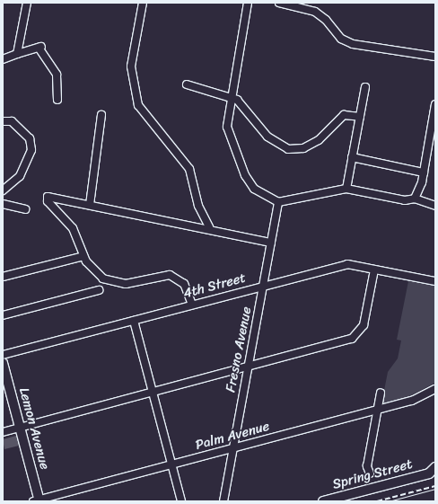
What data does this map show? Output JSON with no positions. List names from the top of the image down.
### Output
{
  "streets": {
    "main road": ["Lemon Avenue", "Spring Street"],
    "street": ["4th Street", "Fresno Avenue", "Palm Avenue"]
  },
  "crossings": [
    ["4th Street", "Fresno Avenue"],
    ["Fresno Avenue", "Palm Avenue"],
    ["Lemon Avenue", "Palm Avenue"]
  ]
}
